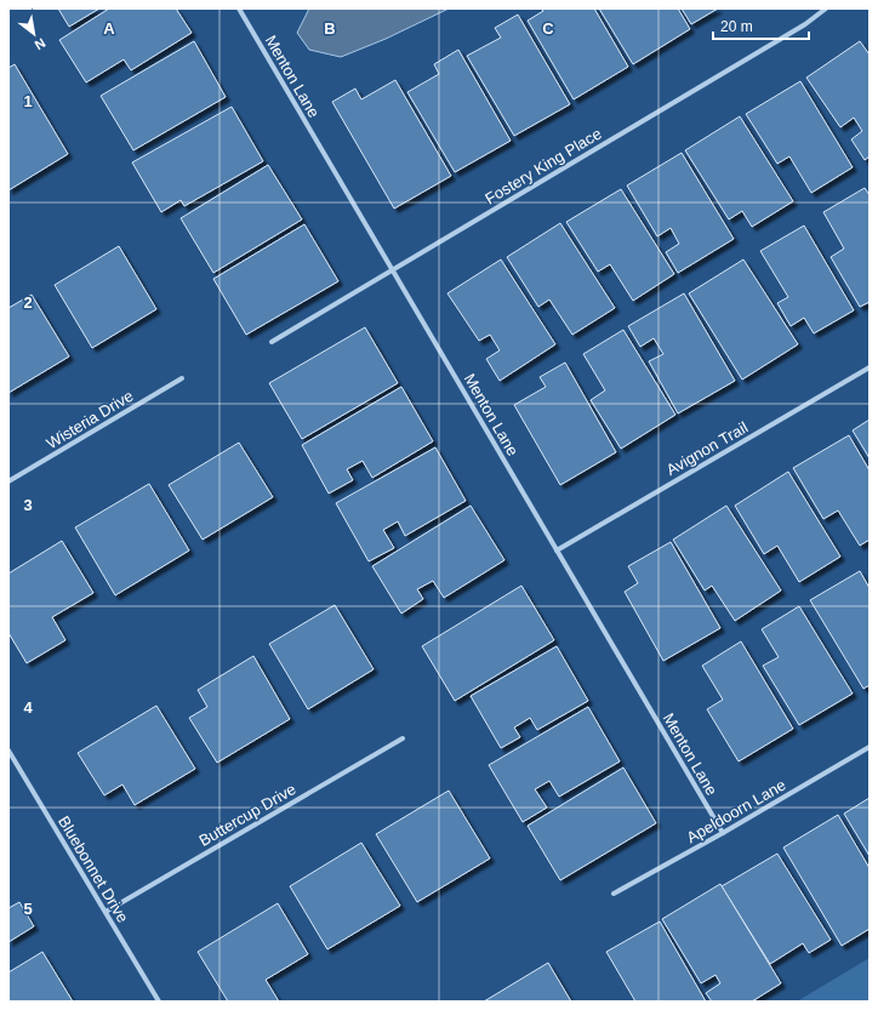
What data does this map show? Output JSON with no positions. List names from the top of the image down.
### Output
{
  "streets": {
    "street": [
      "Menton Lane",
      "Fostery King Place",
      "Wisteria Drive",
      "Avignon Trail",
      "Apeldoorn Lane",
      "Buttercup Drive",
      "Bluebonnet Drive"
    ]
  },
  "crossings": [
    ["Menton Lane", "Fostery King Place"],
    ["Menton Lane", "Avignon Trail"],
    ["Menton Lane", "Apeldoorn Lane"],
    ["Buttercup Drive", "Bluebonnet Drive"]
  ],
  "scale_bar": "20 m",
  "north": "bottom right",
  "grid": {
    "columns": ["A", "B", "C"],
    "rows": [
      "1",
      "2",
      "3",
      "4",
      "5"
    ]
  }
}
